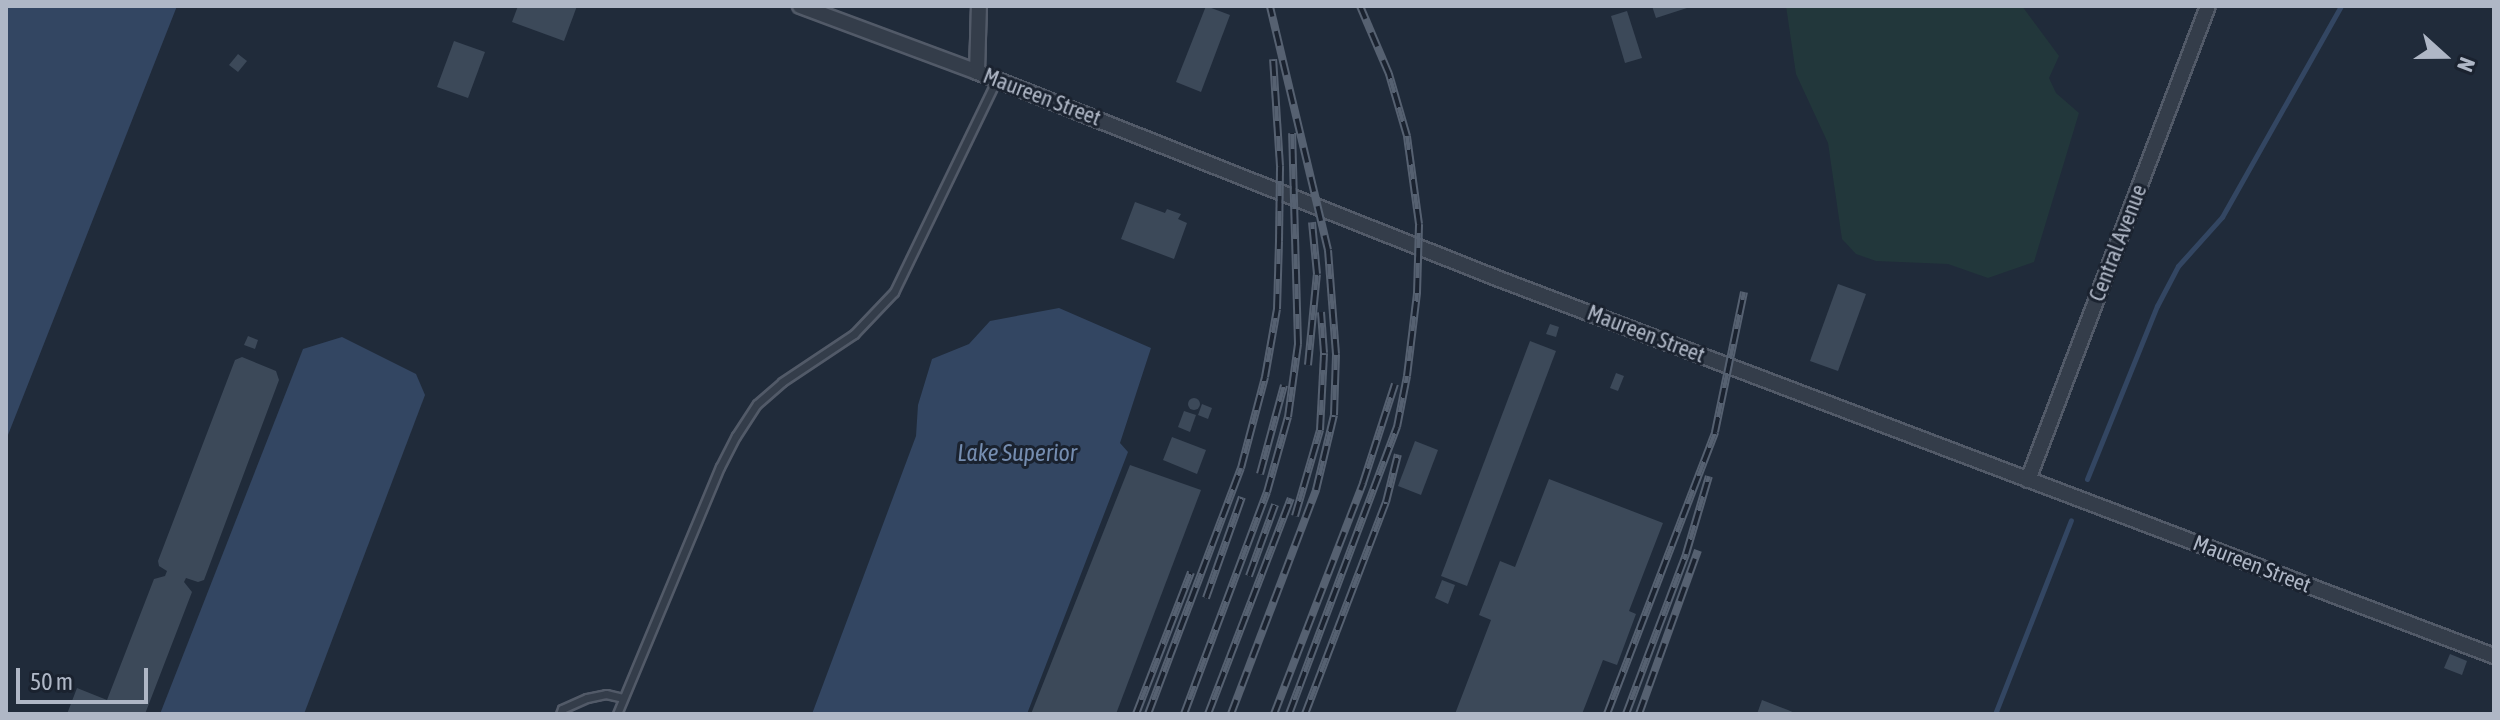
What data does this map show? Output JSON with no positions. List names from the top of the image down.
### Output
{
  "streets": {
    "street": ["Maureen Street", "Central Avenue"]
  },
  "crossings": [
    ["Maureen Street", "Central Avenue"]
  ],
  "water": ["Lake Superior"],
  "scale_bar": "50 m",
  "north": "right"
}
